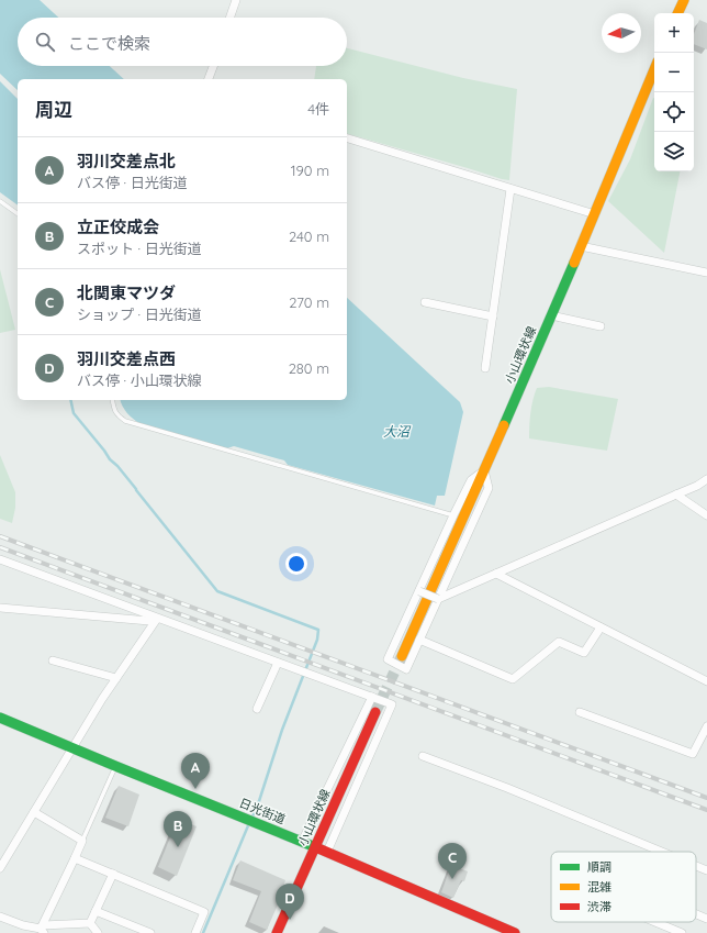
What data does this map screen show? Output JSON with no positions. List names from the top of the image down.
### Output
{
  "streets": {
    "main road": ["小山環状線", "日光街道"]
  },
  "crossings": [
    ["小山環状線", "日光街道"]
  ],
  "water": ["大沼"],
  "legend": ["順調", "混雑", "渋滞"],
  "north": "left",
  "page": {
    "map_buttons": ["+", "−"],
    "search": "ここで検索",
    "heading": ["周辺", "4件"],
    "list": [
      {
        "mark": "A",
        "name": "羽川交差点北",
        "note": "バス停 · 日光街道",
        "value": "190 m"
      },
      {
        "mark": "B",
        "name": "立正佼成会",
        "note": "スポット · 日光街道",
        "value": "240 m"
      },
      {
        "mark": "C",
        "name": "北関東マツダ",
        "note": "ショップ · 日光街道",
        "value": "270 m"
      },
      {
        "mark": "D",
        "name": "羽川交差点西",
        "note": "バス停 · 小山環状線",
        "value": "280 m"
      }
    ],
    "pins": [
      "A",
      "B",
      "C",
      "D"
    ]
  }
}
